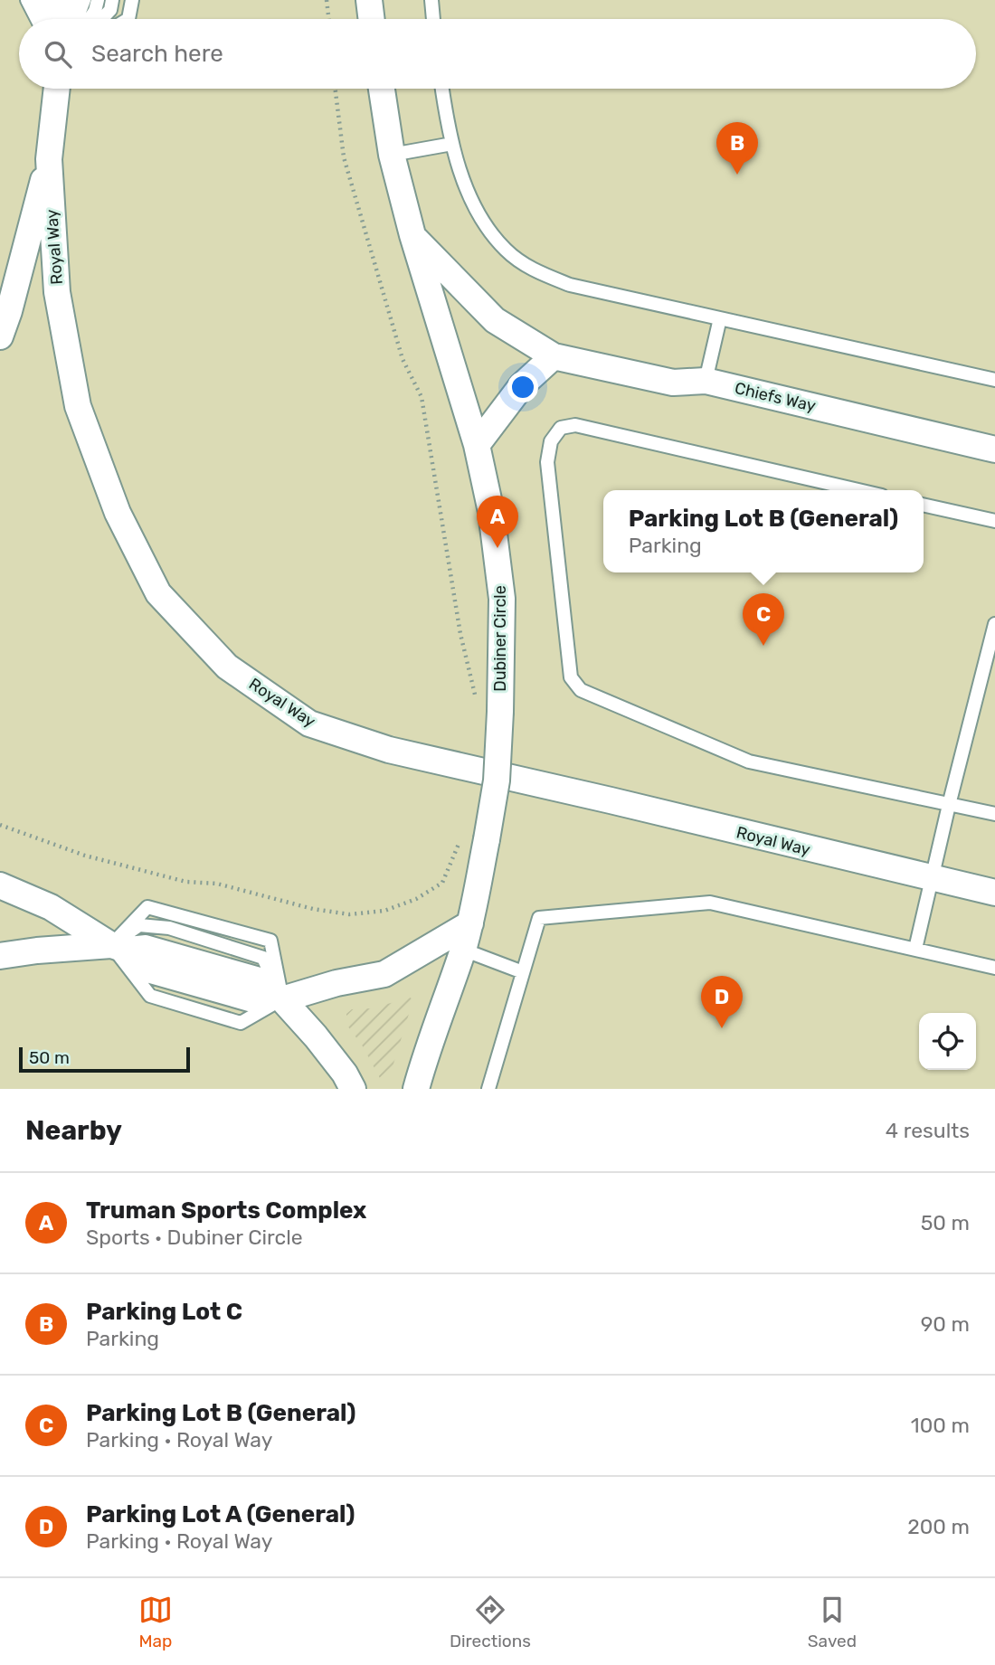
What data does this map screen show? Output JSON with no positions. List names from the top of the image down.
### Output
{
  "streets": {
    "street": ["Royal Way", "Chiefs Way", "Dubiner Circle"]
  },
  "crossings": [
    ["Chiefs Way", "Dubiner Circle"]
  ],
  "scale_bar": "50 m",
  "page": {
    "search": "Search here",
    "pins": [
      "B",
      "A",
      "C",
      "D"
    ],
    "popup": ["Parking Lot B (General)", "Parking"],
    "scale": "50 m",
    "heading": ["Nearby", "4 results"],
    "list": [
      {
        "mark": "A",
        "name": "Truman Sports Complex",
        "note": "Sports · Dubiner Circle",
        "value": "50 m"
      },
      {
        "mark": "B",
        "name": "Parking Lot C",
        "note": "Parking",
        "value": "90 m"
      },
      {
        "mark": "C",
        "name": "Parking Lot B (General)",
        "note": "Parking · Royal Way",
        "value": "100 m"
      },
      {
        "mark": "D",
        "name": "Parking Lot A (General)",
        "note": "Parking · Royal Way",
        "value": "200 m"
      }
    ],
    "nav": ["Map", "Directions", "Saved"]
  }
}
